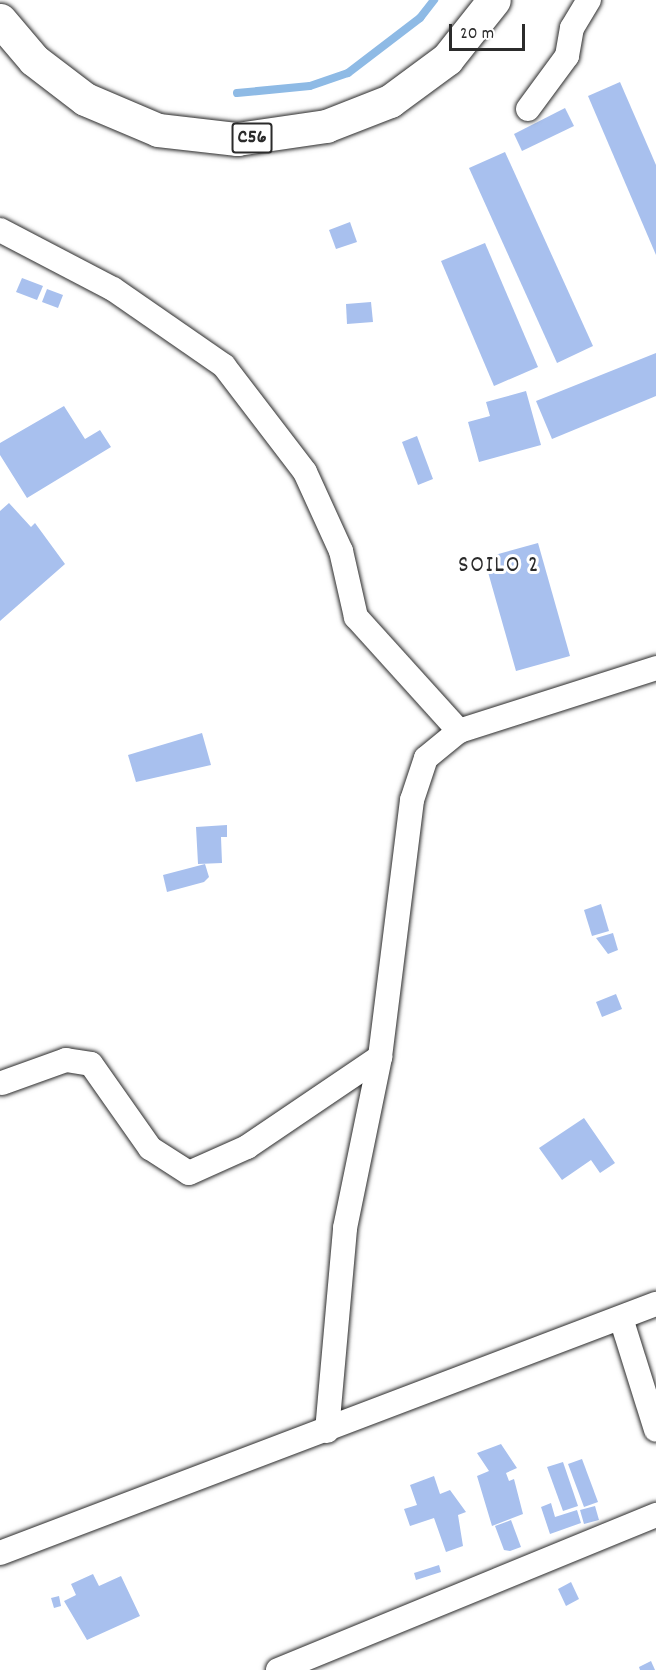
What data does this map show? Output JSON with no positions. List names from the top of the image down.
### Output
{
  "streets": {
    "highway": ["C56"]
  },
  "districts": ["SOILO 2"],
  "scale_bar": "20 m"
}
